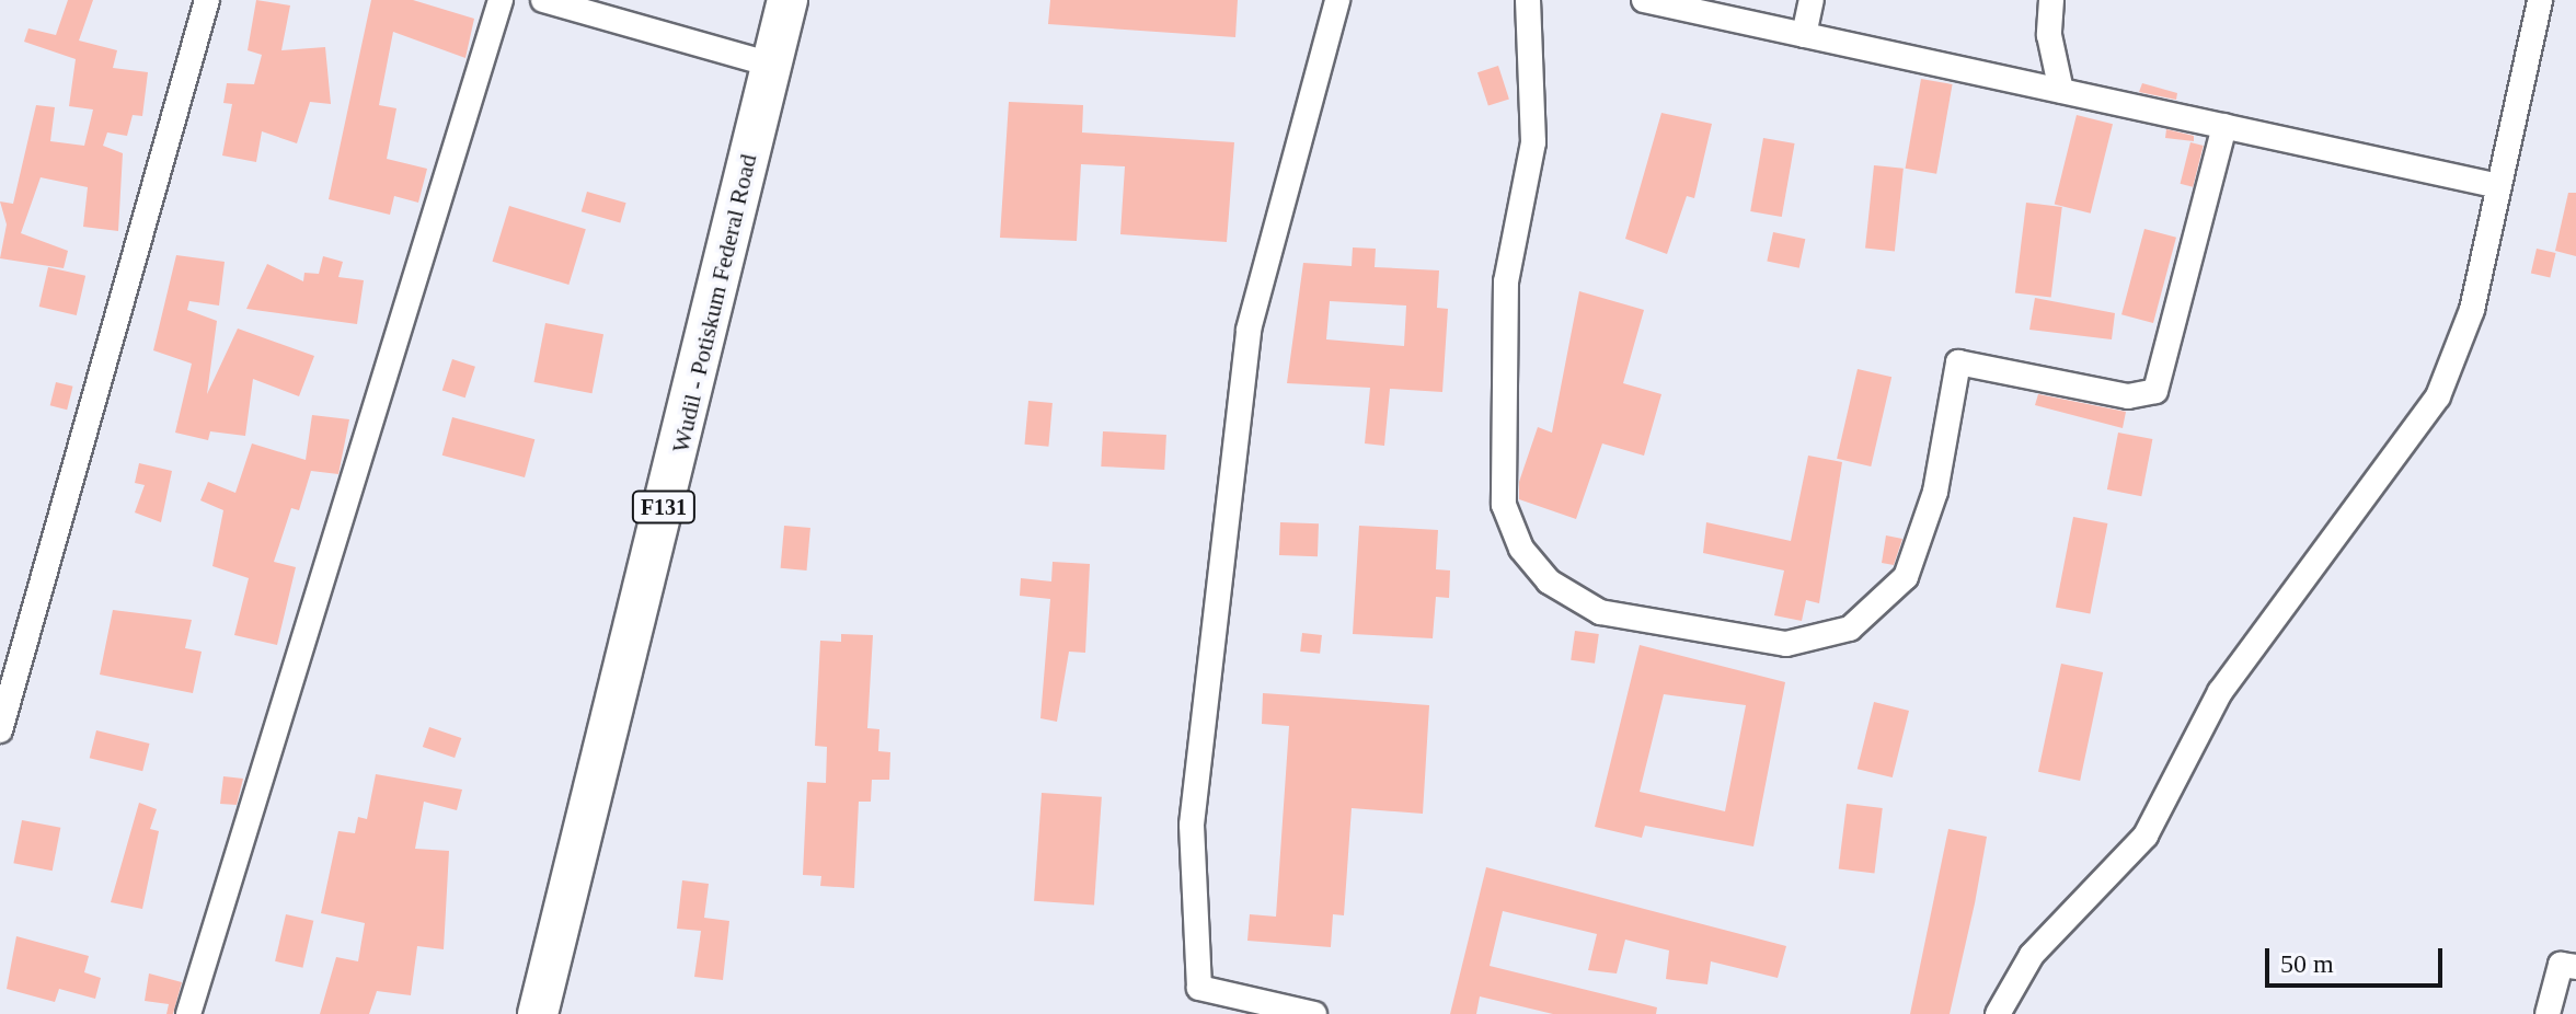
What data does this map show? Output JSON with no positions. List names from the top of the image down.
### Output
{
  "streets": {
    "main road": ["Wudil - Potiskum Federal Road", "F131"]
  },
  "scale_bar": "50 m"
}
